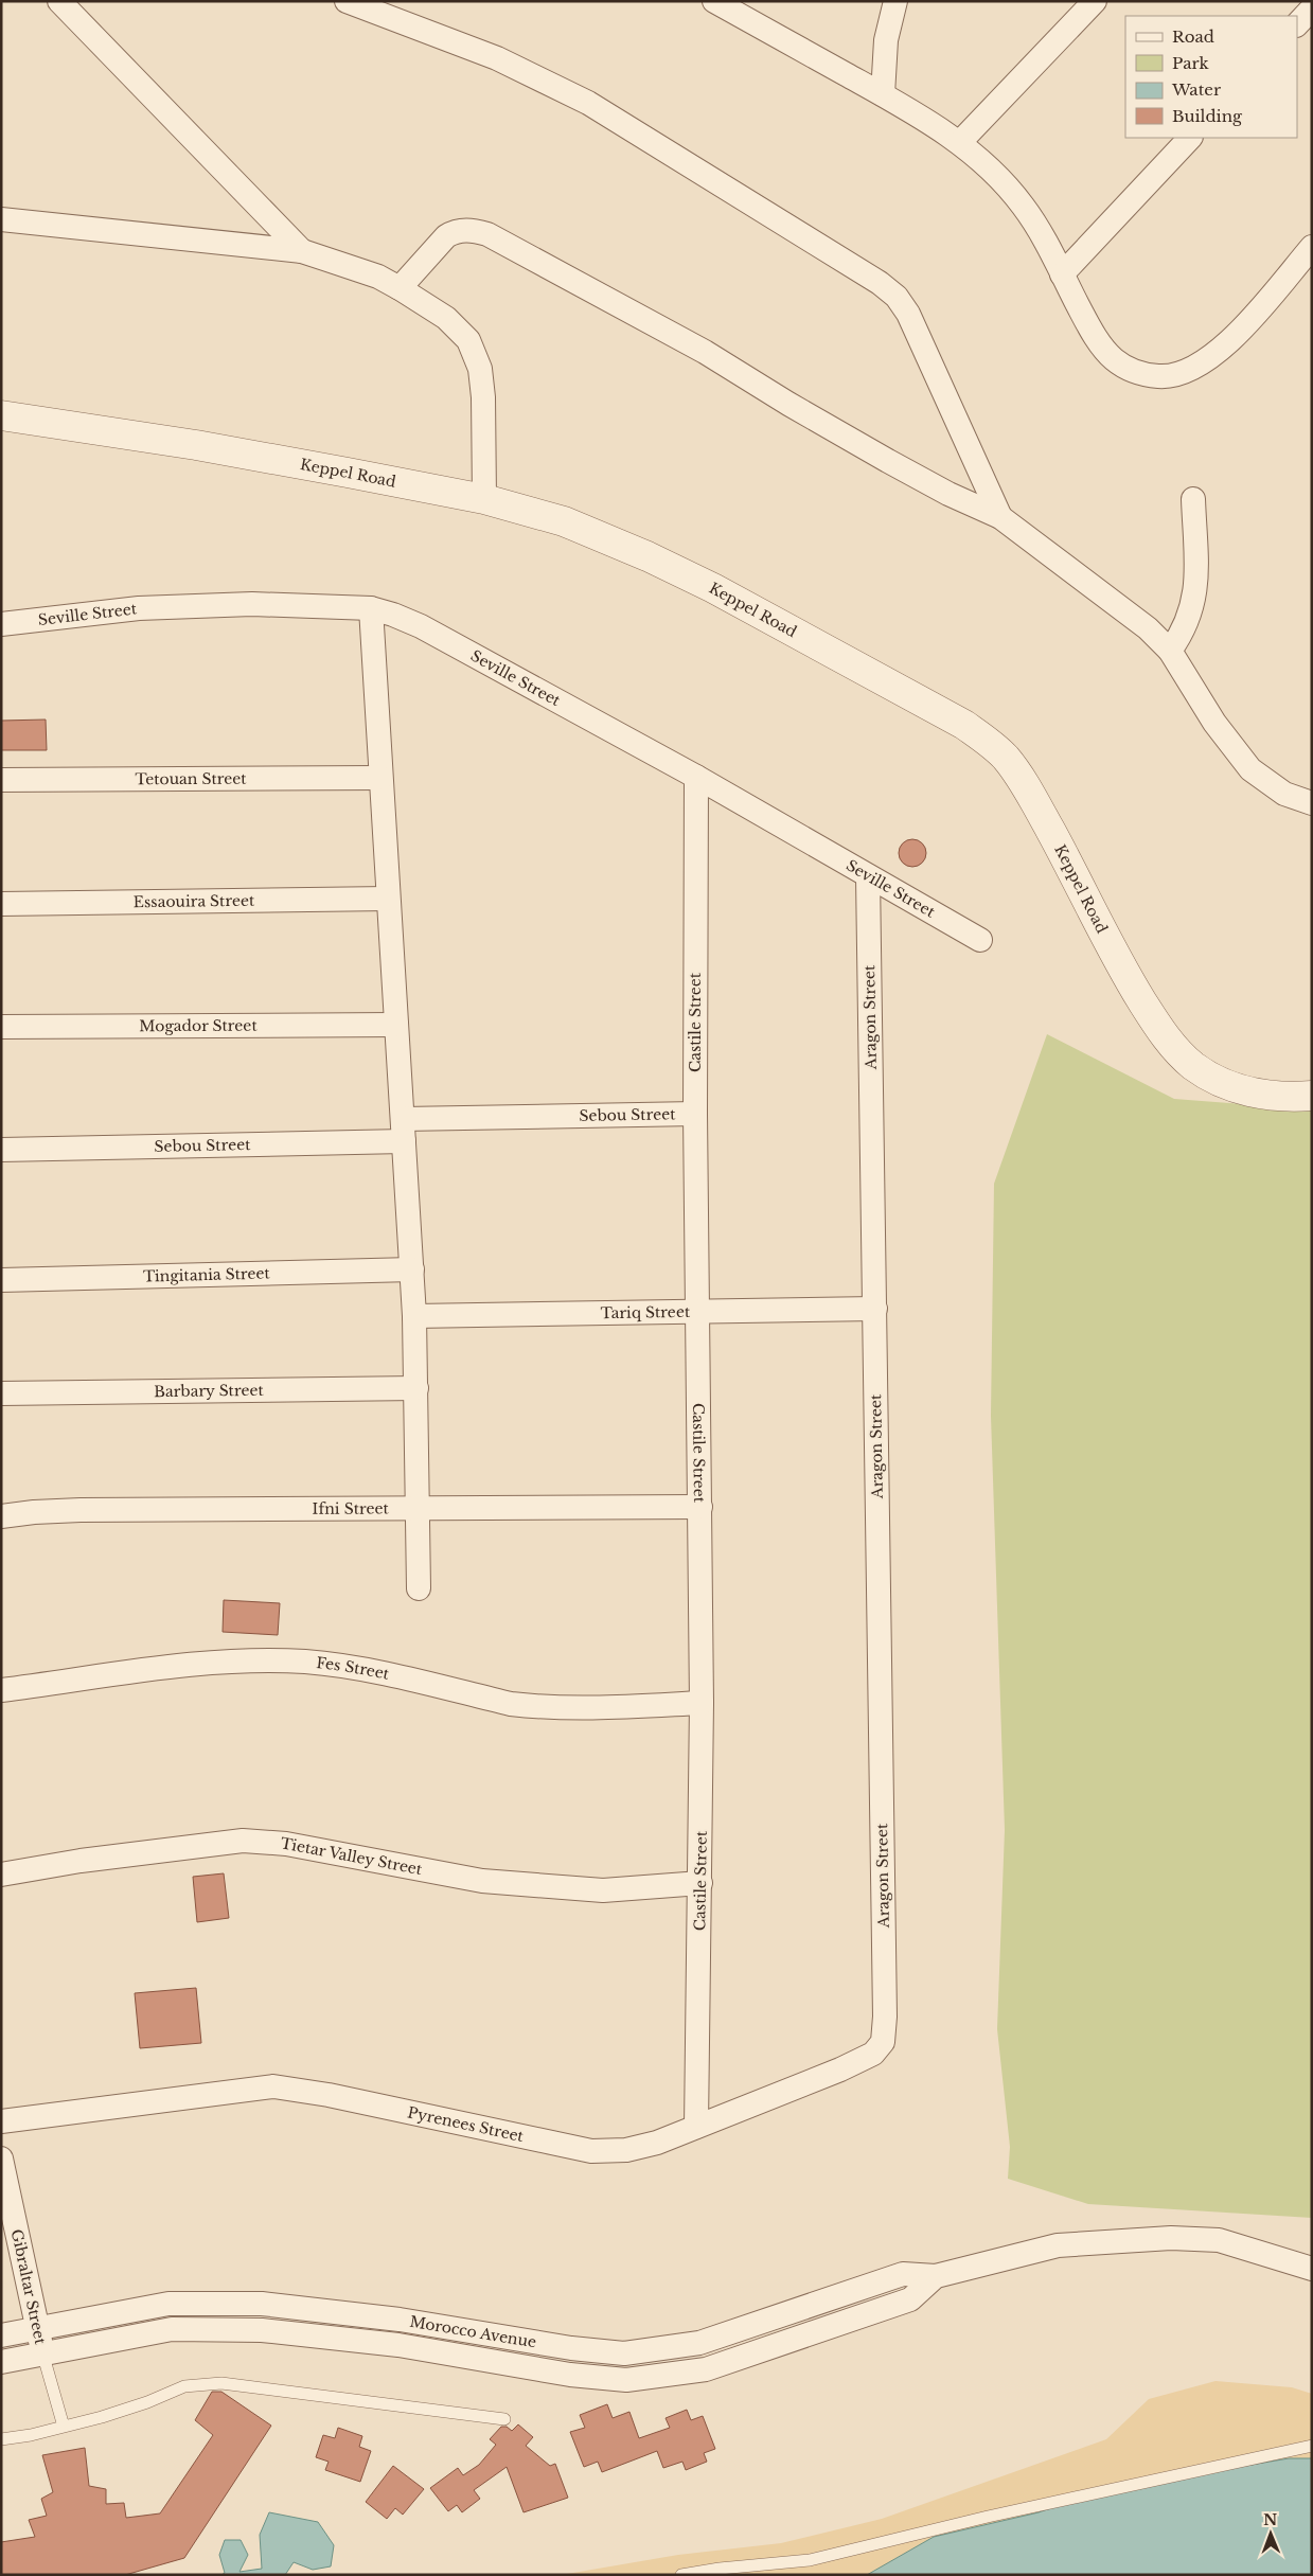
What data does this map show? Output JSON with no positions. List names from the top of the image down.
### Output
{
  "streets": {
    "street": [
      "Keppel Road",
      "Seville Street",
      "Tetouan Street",
      "Essaouira Street",
      "Aragon Street",
      "Castile Street",
      "Mogador Street",
      "Sebou Street",
      "Tingitania Street",
      "Tariq Street",
      "Barbary Street",
      "Ifni Street",
      "Fes Street",
      "Tietar Valley Street",
      "Pyrenees Street",
      "Gibraltar Street",
      "Morocco Avenue"
    ]
  },
  "crossings": [
    ["Seville Street", "Aragon Street"],
    ["Seville Street", "Castile Street"],
    ["Aragon Street", "Tariq Street"],
    ["Aragon Street", "Pyrenees Street"],
    ["Castile Street", "Sebou Street"],
    ["Castile Street", "Tariq Street"],
    ["Castile Street", "Ifni Street"],
    ["Castile Street", "Fes Street"],
    ["Castile Street", "Tietar Valley Street"],
    ["Castile Street", "Pyrenees Street"],
    ["Gibraltar Street", "Morocco Avenue"]
  ],
  "legend": [
    "Road",
    "Park",
    "Water",
    "Building"
  ],
  "north": "top"
}
